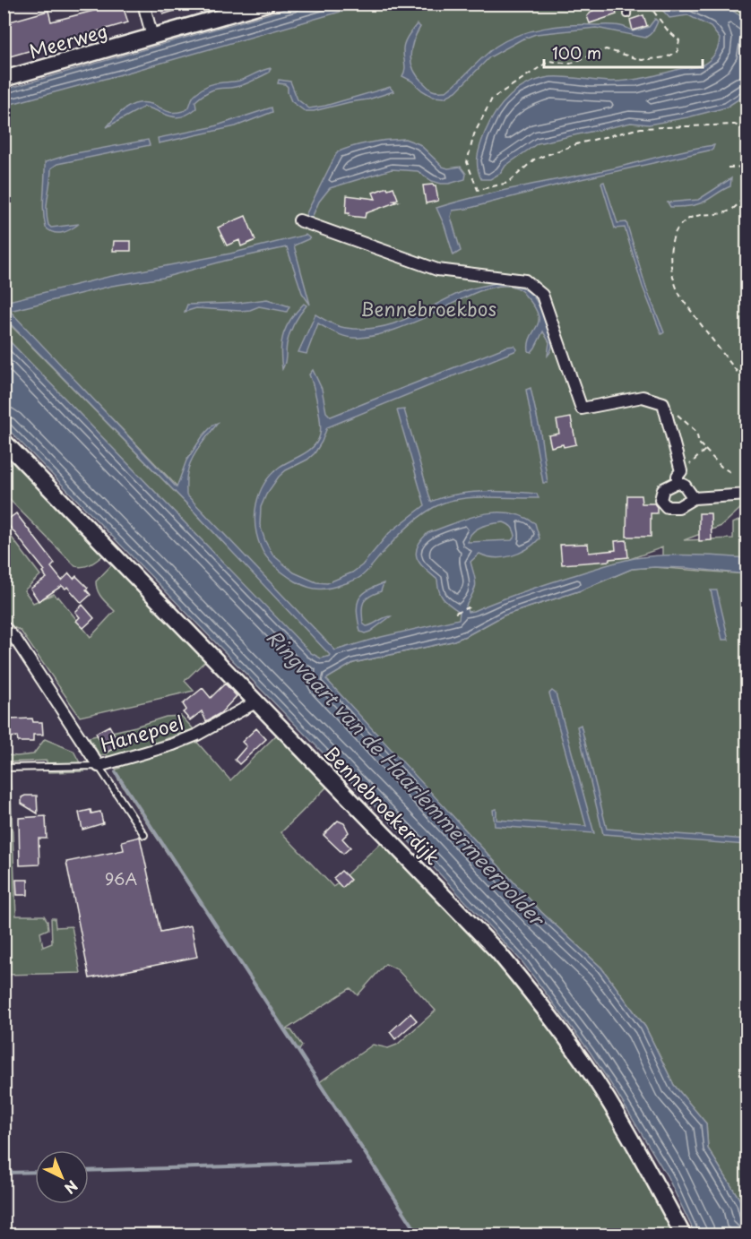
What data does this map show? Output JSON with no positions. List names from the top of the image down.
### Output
{
  "streets": {
    "street": ["Meerweg", "Hanepoel", "Bennebroekerdijk"]
  },
  "crossings": [
    ["Hanepoel", "Bennebroekerdijk"]
  ],
  "water": ["Ringvaart van de Haarlemmermeerpolder"],
  "parks": ["Bennebroekbos"],
  "house_numbers": ["96A"],
  "scale_bar": "100 m",
  "north": "bottom right"
}
